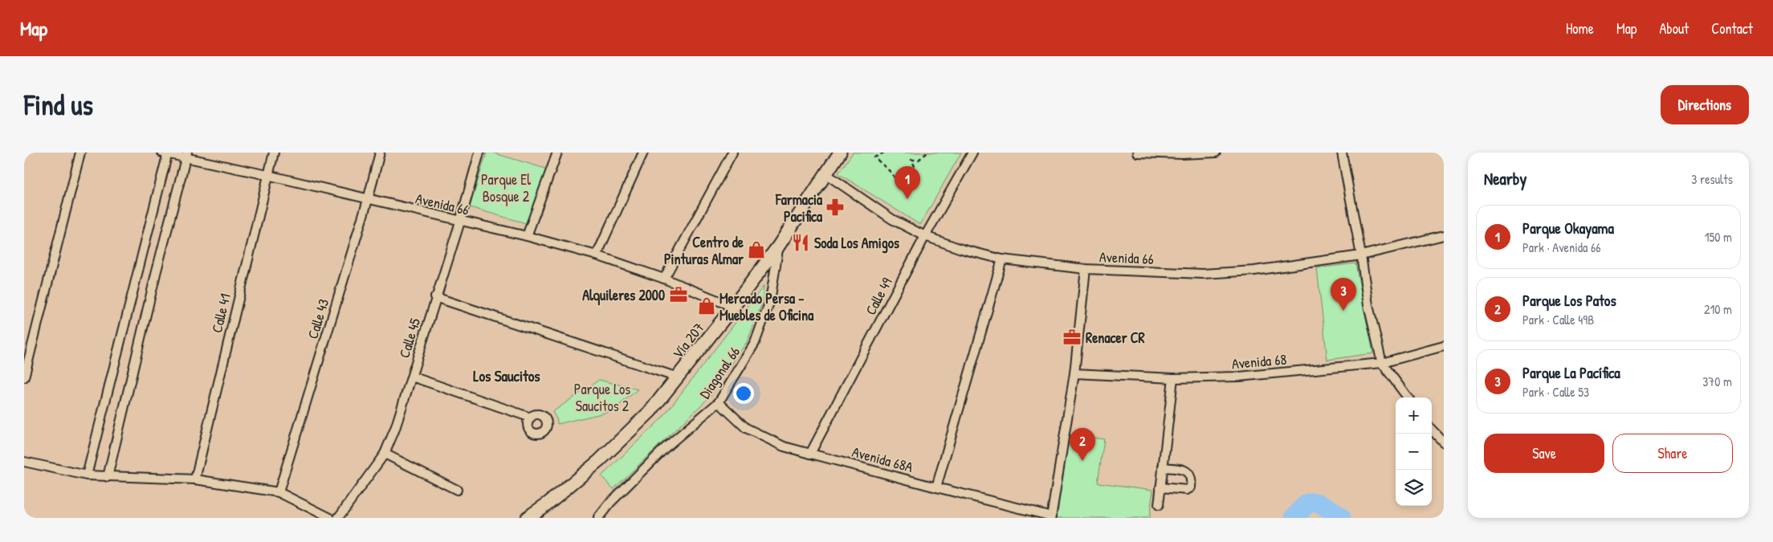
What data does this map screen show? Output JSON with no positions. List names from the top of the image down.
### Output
{
  "streets": {
    "main road": ["Vía 207"],
    "street": [
      "Avenida 66",
      "Calle 49",
      "Calle 41",
      "Calle 43",
      "Calle 45",
      "Avenida 68",
      "Diagonal 66",
      "Avenida 68A"
    ]
  },
  "crossings": [
    ["Avenida 66", "Calle 49"],
    ["Avenida 66", "Calle 41"],
    ["Avenida 66", "Calle 43"],
    ["Avenida 66", "Calle 45"],
    ["Avenida 66", "Vía 207"],
    ["Calle 49", "Avenida 68A"],
    ["Vía 207", "Diagonal 66"],
    ["Diagonal 66", "Avenida 68A"]
  ],
  "districts": ["Los Saucitos"],
  "parks": ["Parque El Bosque 2", "Parque Los Saucitos 2"],
  "places": {
    "pharmacy": ["Farmacia Pacifica"],
    "restaurant": ["Soda Los Amigos"],
    "shop": ["Centro de Pinturas Almar", "Mercado Persa - Muebles de Oficina"],
    "office": ["Alquileres 2000", "Renacer CR"]
  },
  "page": {
    "header": "Map",
    "nav": [
      "Home",
      "Map",
      "About",
      "Contact"
    ],
    "buttons": [
      "Directions",
      ["Save", "Share"]
    ],
    "title": "Find us",
    "heading": ["Nearby", "3 results"],
    "pins": ["1", "3", "2"],
    "list": [
      {
        "mark": "1",
        "name": "Parque Okayama",
        "note": "Park · Avenida 66",
        "value": "150 m"
      },
      {
        "mark": "2",
        "name": "Parque Los Patos",
        "note": "Park · Calle 49B",
        "value": "210 m"
      },
      {
        "mark": "3",
        "name": "Parque La Pacífica",
        "note": "Park · Calle 53",
        "value": "370 m"
      }
    ],
    "map_buttons": ["+", "−"]
  }
}
